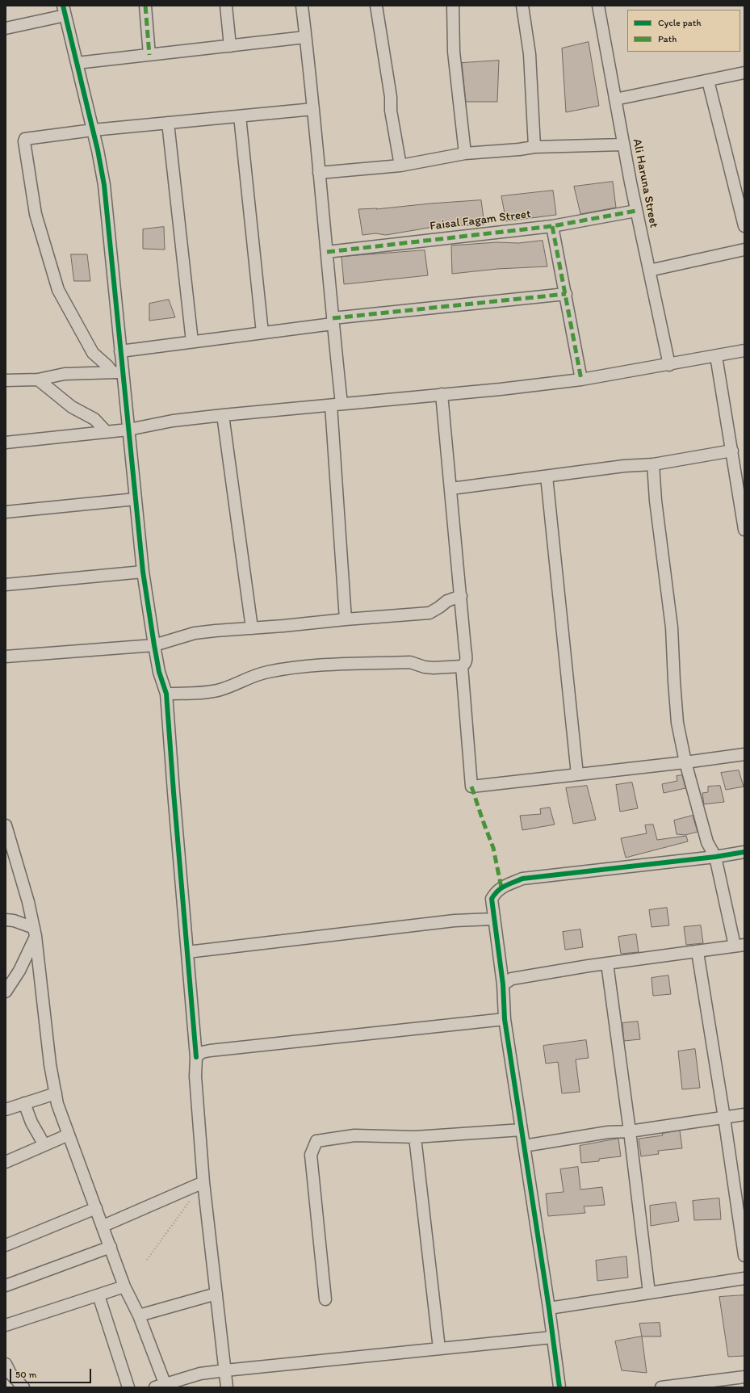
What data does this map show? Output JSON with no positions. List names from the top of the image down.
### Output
{
  "streets": {
    "street": ["Ali Haruna Street", "Faisal Fagam Street"]
  },
  "crossings": [
    ["Ali Haruna Street", "Faisal Fagam Street"]
  ],
  "legend": ["Cycle path", "Path"],
  "scale_bar": "50 m"
}
